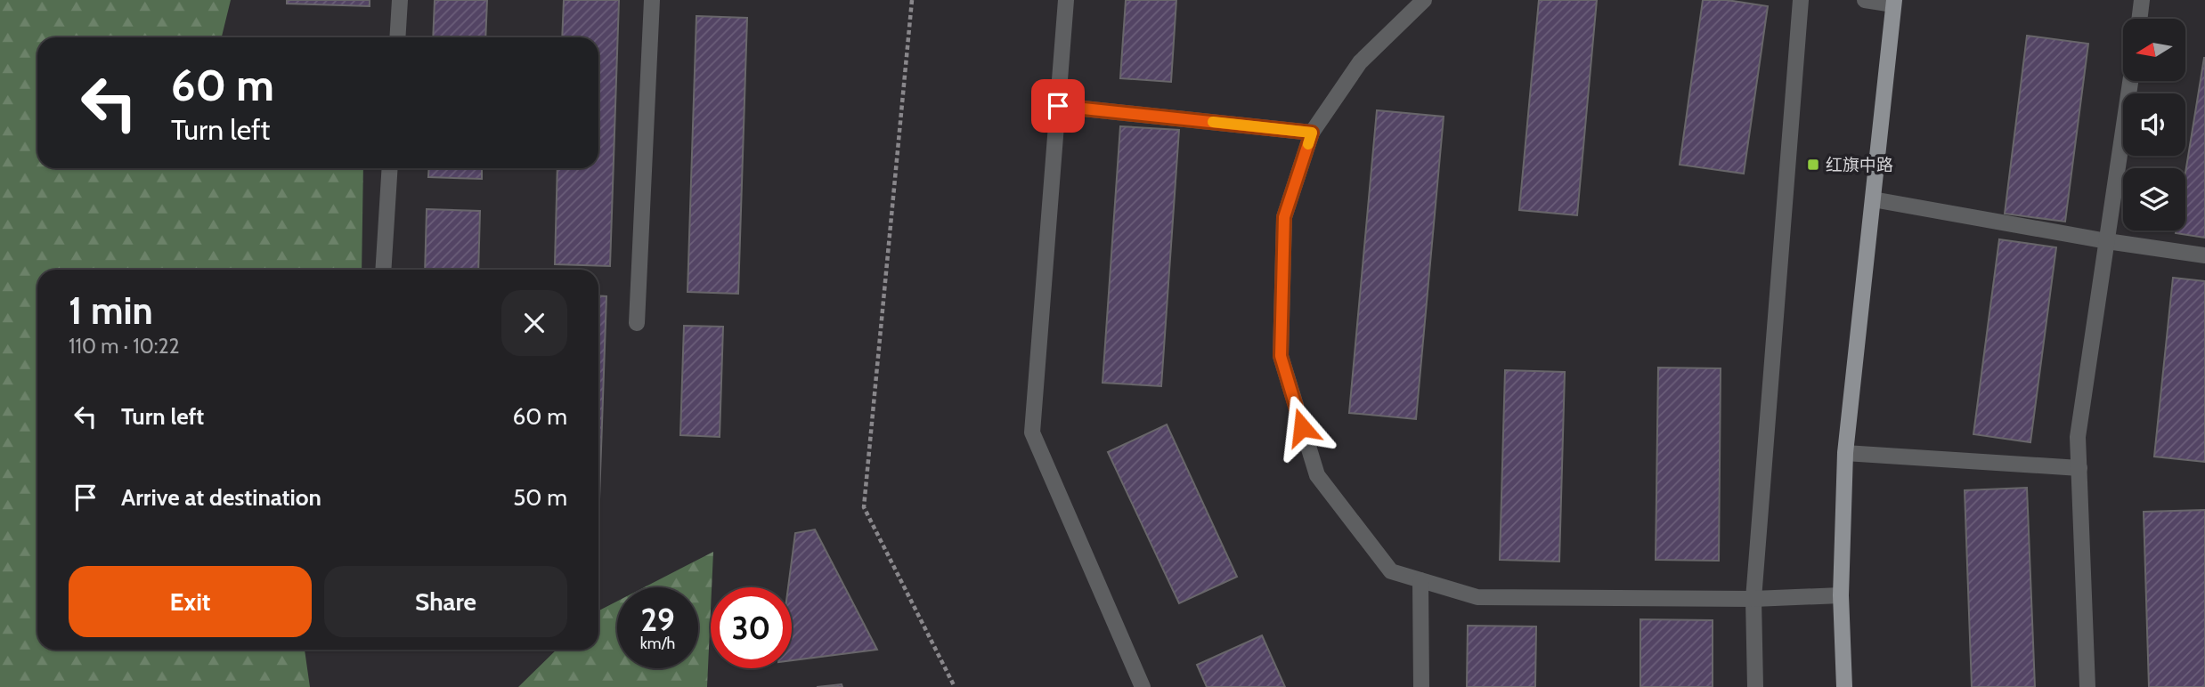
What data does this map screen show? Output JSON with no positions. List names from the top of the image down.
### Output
{
  "places": {
    "transit": ["红旗中路"]
  },
  "north": "left",
  "page": {
    "turn": ["60 m", "Turn left"],
    "heading": ["1 min", "110 m · 10:22"],
    "list": [
      {
        "name": "Turn left",
        "value": "60 m"
      },
      {
        "name": "Arrive at destination",
        "value": "50 m"
      }
    ],
    "buttons": ["Exit", "Share"],
    "speed": "29 km/h",
    "limit": "30"
  }
}
